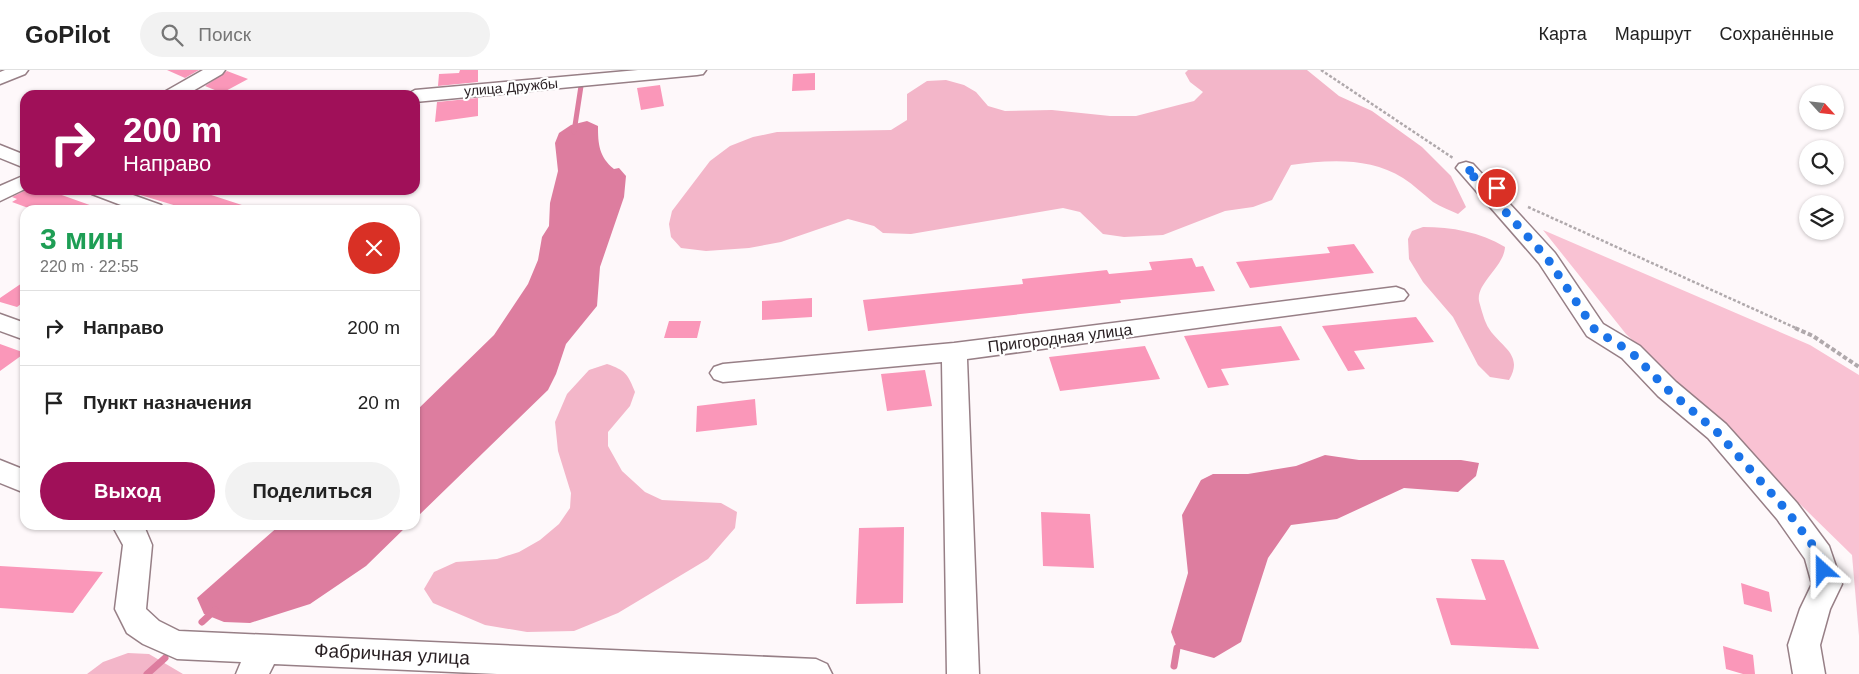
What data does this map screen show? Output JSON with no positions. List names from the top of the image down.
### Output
{
  "streets": {
    "street": ["улица Дружбы", "Пригородная улица", "Фабричная улица"]
  },
  "north": "bottom right",
  "page": {
    "header": "GoPilot",
    "search": "Поиск",
    "nav": ["Карта", "Маршрут", "Сохранённые"],
    "turn": ["200 m", "Направо"],
    "heading": ["3 мин", "220 m · 22:55"],
    "list": [
      {
        "name": "Направо",
        "value": "200 m"
      },
      {
        "name": "Пункт назначения",
        "value": "20 m"
      }
    ],
    "buttons": ["Выход", "Поделиться"]
  }
}
